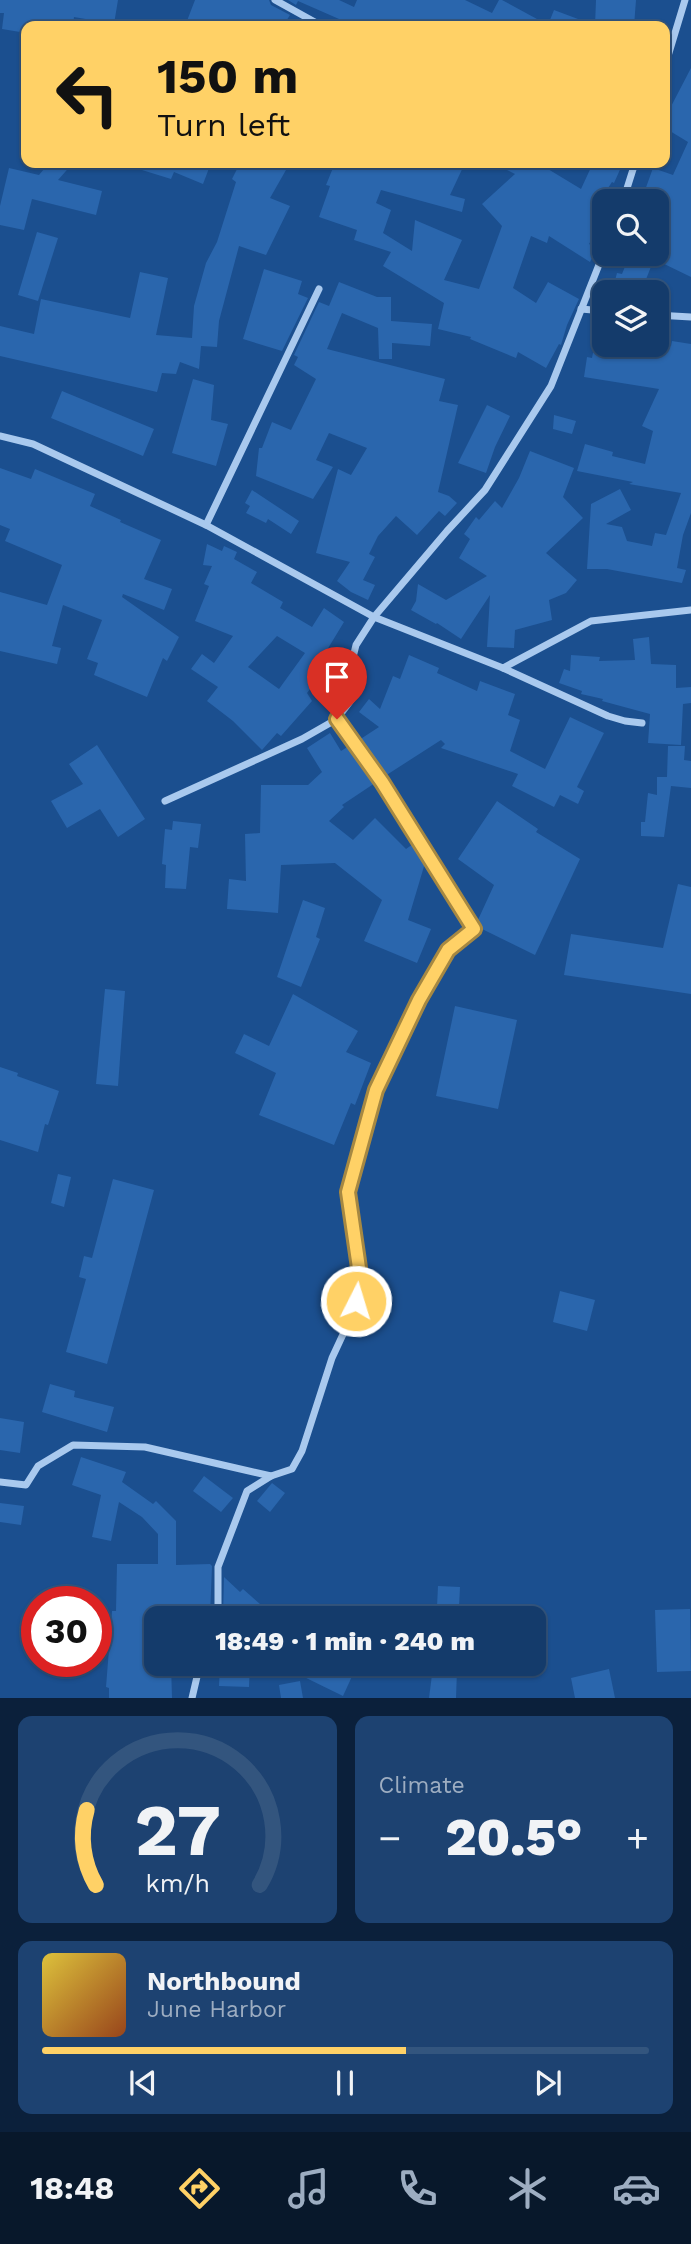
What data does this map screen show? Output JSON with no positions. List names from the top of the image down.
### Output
{
  "page": {
    "turn": ["150 m", "Turn left"],
    "limit": "30",
    "trip": "18:49 · 1 min · 240 m",
    "tile": "Climate",
    "heat": ["−", "20.5°", "+"],
    "song": ["Northbound", "June Harbor"],
    "tabs": "18:48",
    "gauge": ["27", "km/h"]
  }
}
